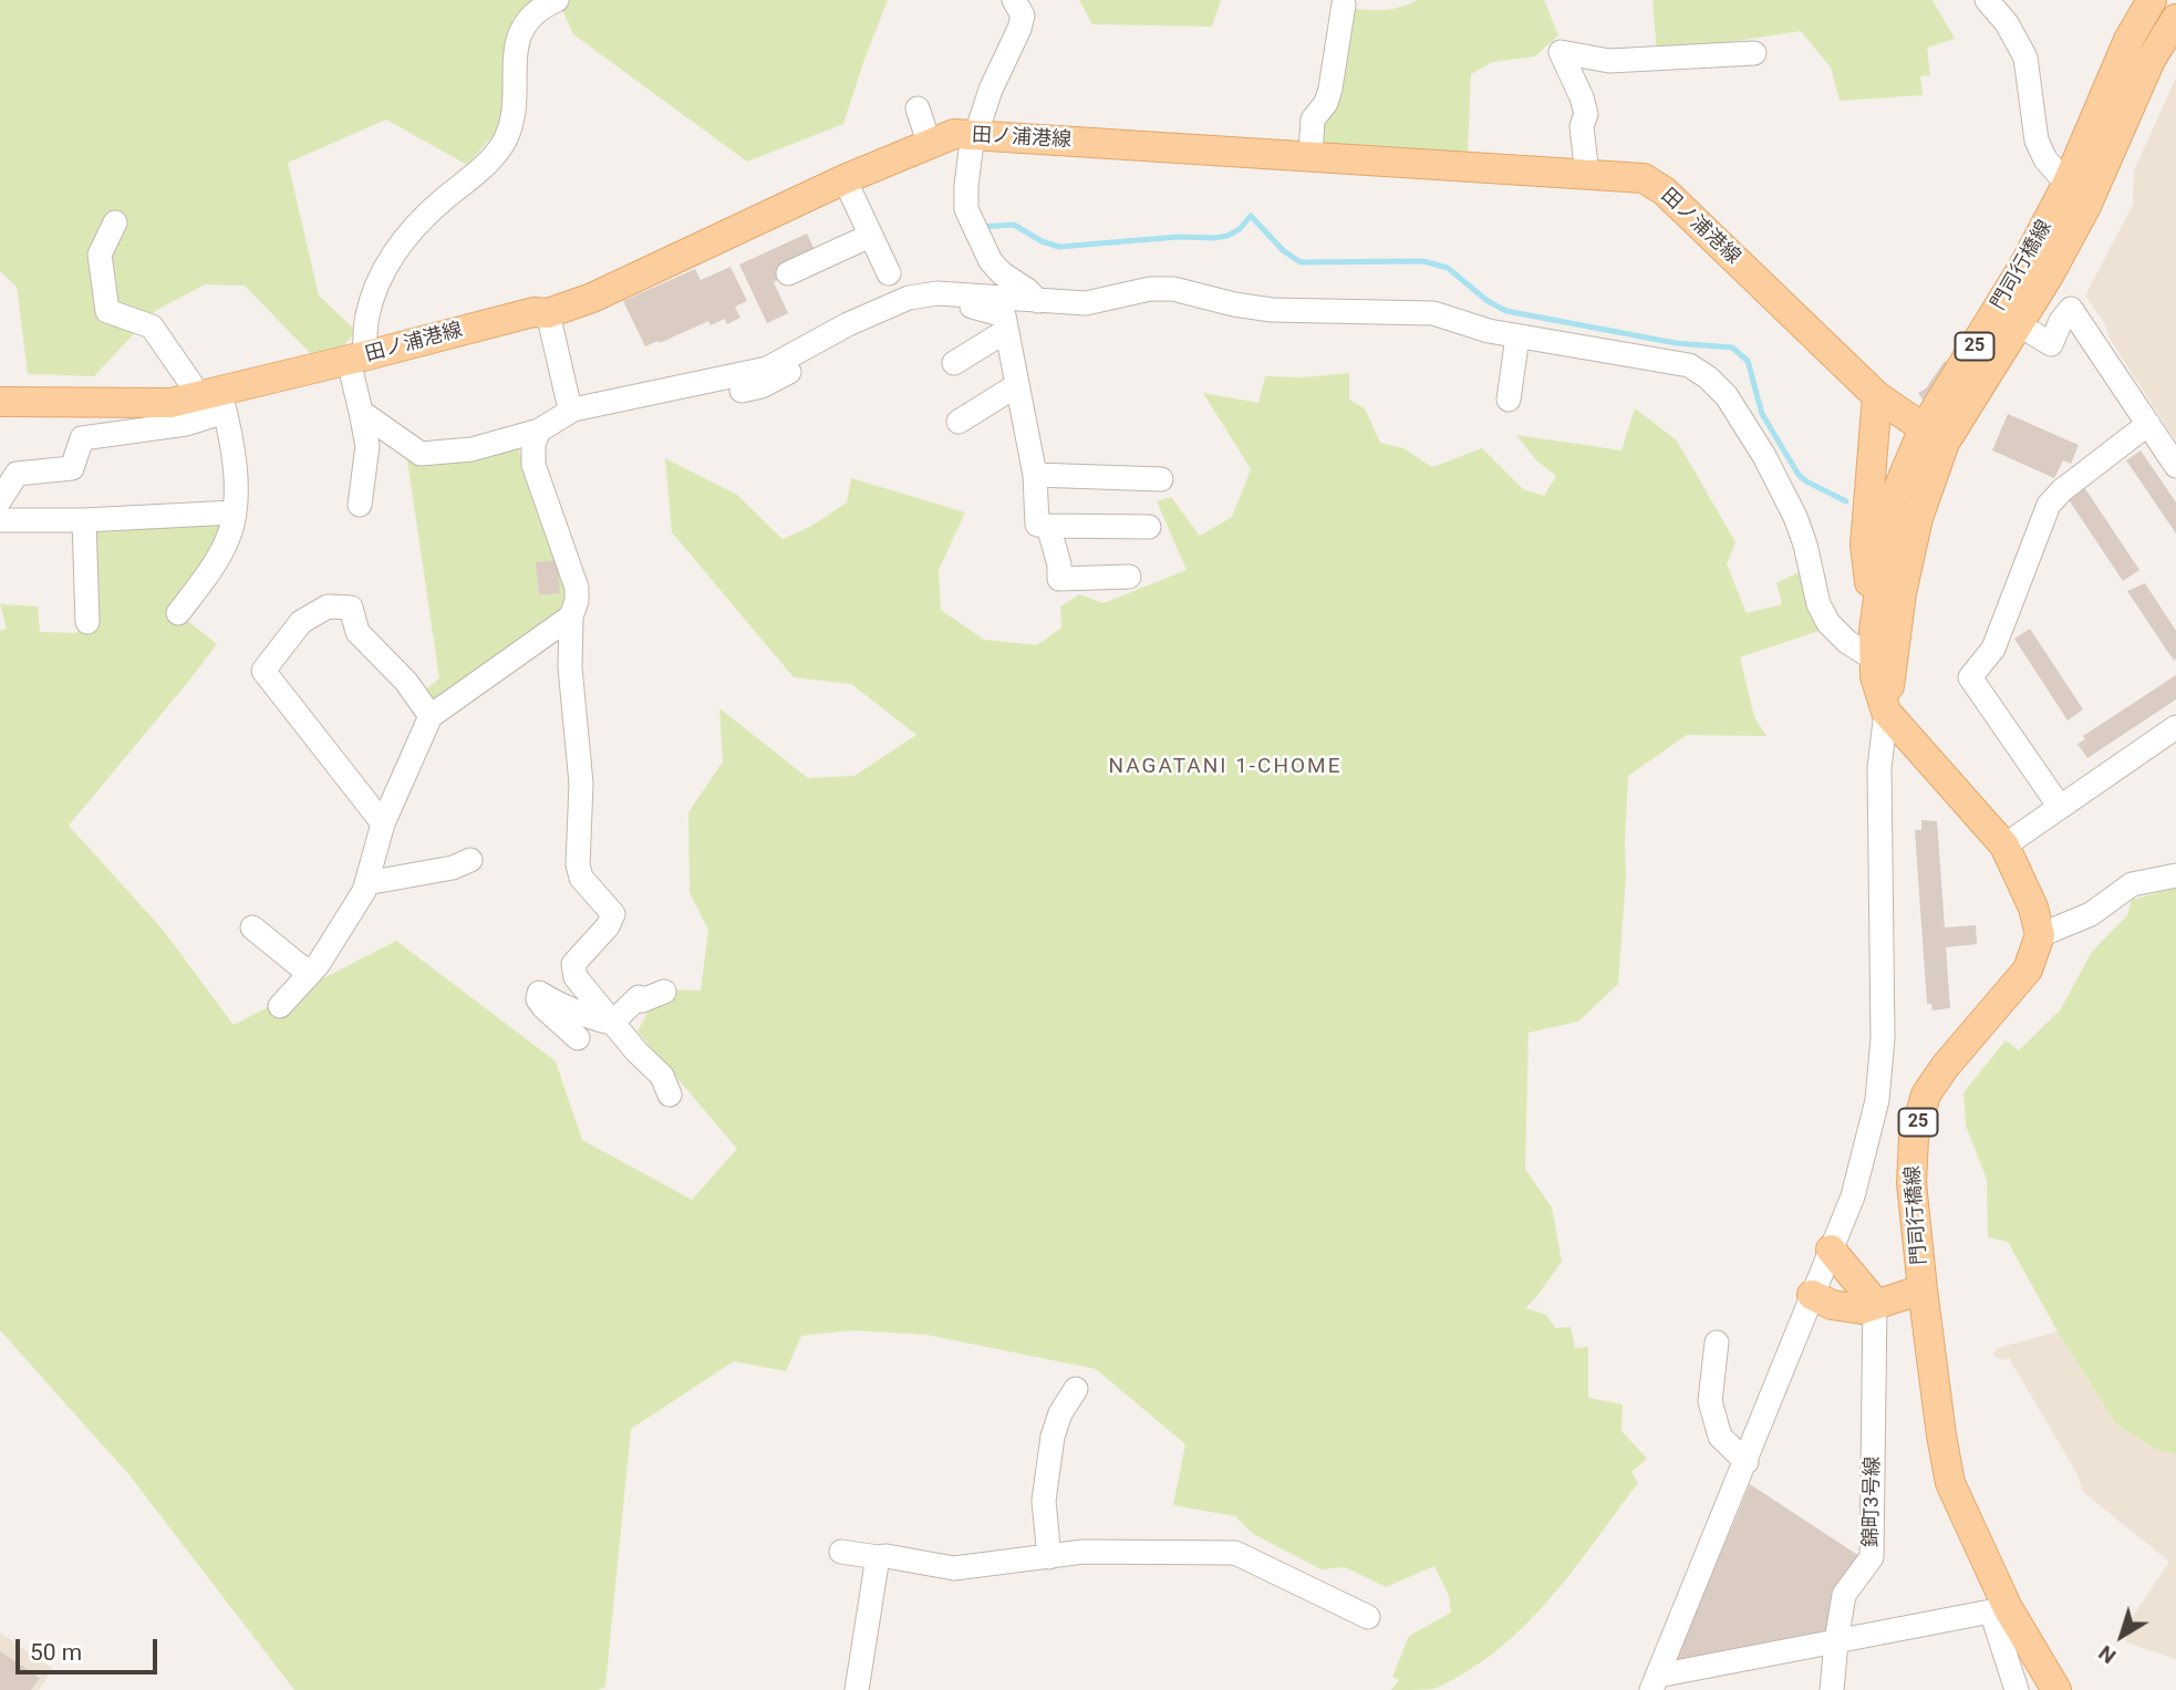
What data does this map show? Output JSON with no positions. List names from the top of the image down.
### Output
{
  "streets": {
    "main road": ["田ノ浦港線", "門司行橋線", "25"],
    "street": ["錦町3号線"]
  },
  "crossings": [
    ["田ノ浦港線", "門司行橋線"]
  ],
  "districts": ["NAGATANI 1-CHOME"],
  "scale_bar": "50 m",
  "north": "bottom left"
}
